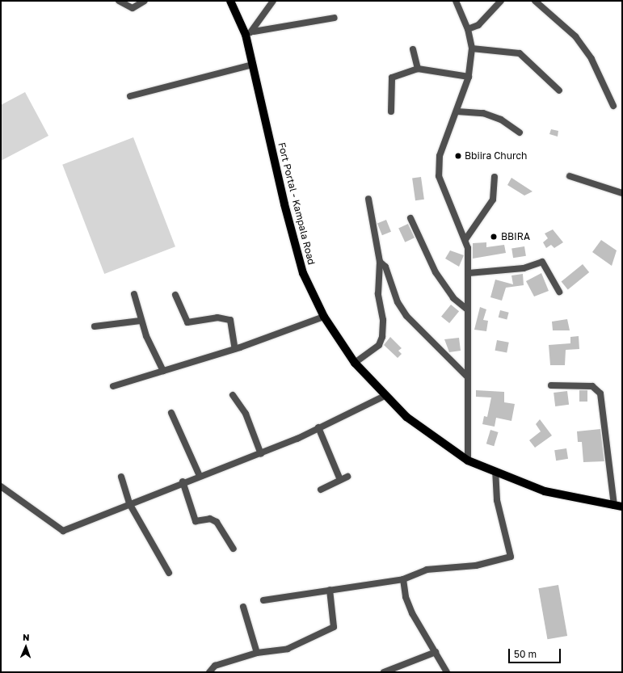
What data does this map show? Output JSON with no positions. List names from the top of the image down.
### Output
{
  "streets": {
    "main road": ["Fort Portal - Kampala Road"]
  },
  "places": ["Bbiira Church", "BBIRA"],
  "scale_bar": "50 m",
  "north": "top"
}
